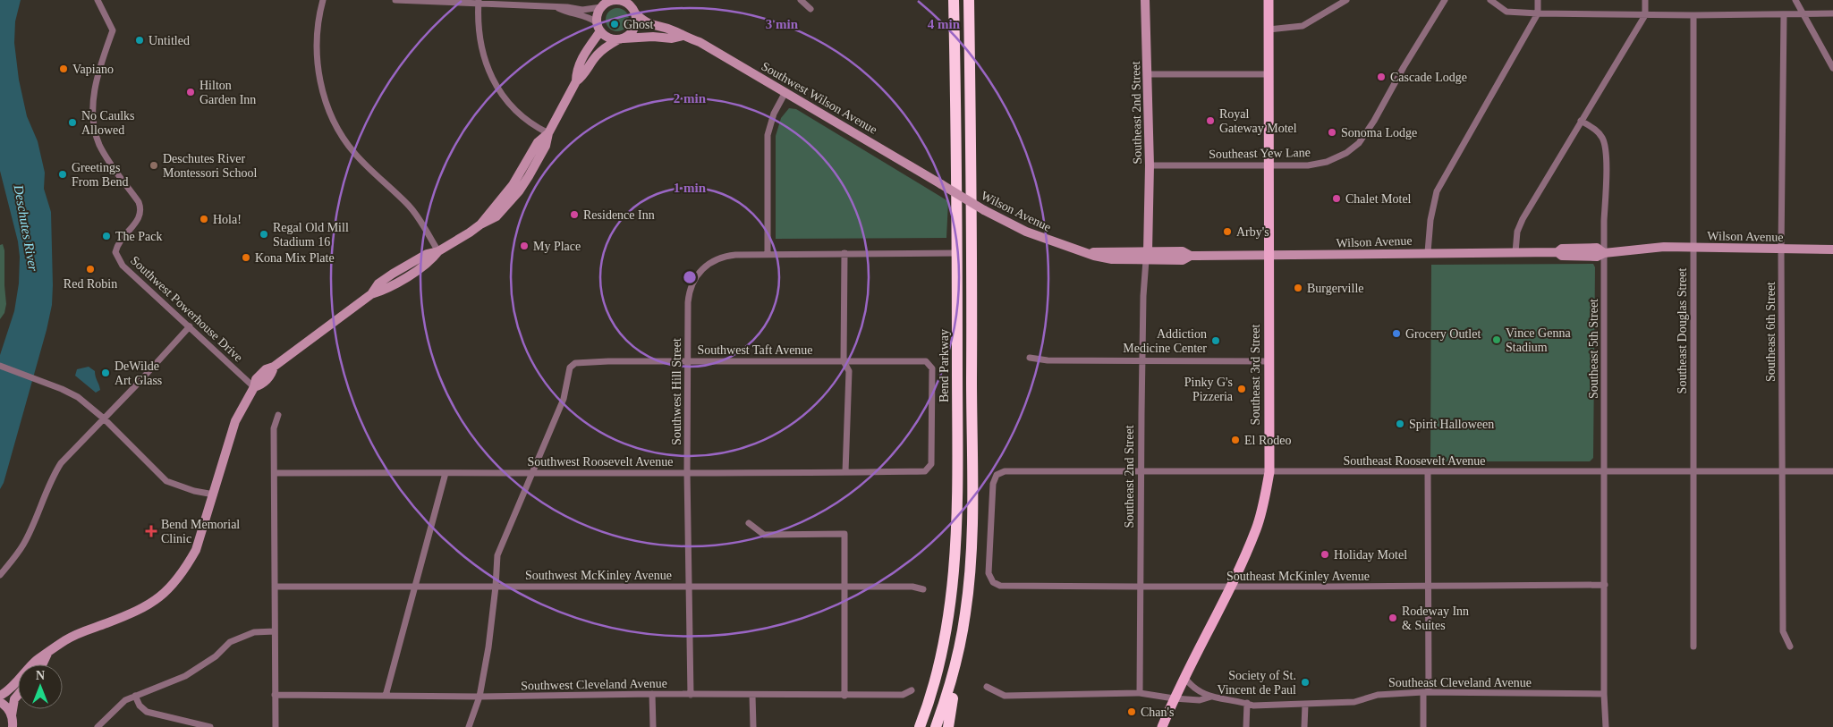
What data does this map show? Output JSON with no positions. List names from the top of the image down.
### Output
{
  "streets": {
    "highway": ["Bend Parkway"],
    "main road": ["Southeast 3rd Street"],
    "street": [
      "Southwest Wilson Avenue",
      "Southeast 2nd Street",
      "Southeast Yew Lane",
      "Wilson Avenue",
      "Southwest Powerhouse Drive",
      "Southeast Douglas Street",
      "Southeast 6th Street",
      "Southeast 5th Street",
      "Southwest Taft Avenue",
      "Southwest Hill Street",
      "Southeast Roosevelt Avenue",
      "Southwest Roosevelt Avenue",
      "Southwest McKinley Avenue",
      "Southeast McKinley Avenue",
      "Southeast Cleveland Avenue",
      "Southwest Cleveland Avenue"
    ]
  },
  "crossings": [
    ["Southwest Wilson Avenue", "Wilson Avenue"],
    ["Southeast 2nd Street", "Southeast Yew Lane"],
    ["Southeast 2nd Street", "Wilson Avenue"],
    ["Southeast 2nd Street", "Southeast Roosevelt Avenue"],
    ["Southeast 2nd Street", "Southeast McKinley Avenue"],
    ["Southeast 2nd Street", "Southeast Cleveland Avenue"],
    ["Southeast Yew Lane", "Southeast 3rd Street"],
    ["Wilson Avenue", "Southeast Douglas Street"],
    ["Wilson Avenue", "Southeast 6th Street"],
    ["Wilson Avenue", "Southeast 5th Street"],
    ["Wilson Avenue", "Southeast 3rd Street"],
    ["Southeast Douglas Street", "Southeast Roosevelt Avenue"],
    ["Southeast 6th Street", "Southeast Roosevelt Avenue"],
    ["Southeast 5th Street", "Southeast Roosevelt Avenue"],
    ["Southeast 5th Street", "Southeast McKinley Avenue"],
    ["Southeast 5th Street", "Southeast Cleveland Avenue"],
    ["Southwest Taft Avenue", "Southwest Hill Street"],
    ["Southwest Taft Avenue", "Southwest Roosevelt Avenue"],
    ["Bend Parkway", "Southwest Hill Street"],
    ["Southeast 3rd Street", "Southeast Roosevelt Avenue"],
    ["Southeast 3rd Street", "Southeast McKinley Avenue"],
    ["Southeast 3rd Street", "Southeast Cleveland Avenue"],
    ["Southwest Hill Street", "Southwest Roosevelt Avenue"],
    ["Southwest Hill Street", "Southwest McKinley Avenue"],
    ["Southwest Hill Street", "Southwest Cleveland Avenue"],
    ["Southeast Roosevelt Avenue", "Southeast McKinley Avenue"]
  ],
  "water": ["Deschutes River"],
  "places": {
    "other": [
      "Ghost",
      "Untitled",
      "Vapiano",
      "Cascade Lodge",
      "Hilton Garden Inn",
      "Royal Gateway Motel",
      "No Caulks Allowed",
      "Sonoma Lodge",
      "Deschutes River Montessori School",
      "Greetings From Bend",
      "Chalet Motel",
      "Residence Inn",
      "Hola!",
      "Arby's",
      "Regal Old Mill Stadium 16",
      "The Pack",
      "My Place",
      "Kona Mix Plate",
      "Red Robin",
      "Burgerville",
      "Grocery Outlet",
      "Vince Genna Stadium",
      "Addiction Medicine Center",
      "DeWilde Art Glass",
      "Pinky G's Pizzeria",
      "Spirit Halloween",
      "El Rodeo",
      "Holiday Motel",
      "Rodeway Inn & Suites",
      "Society of St. Vincent de Paul",
      "Chan's"
    ],
    "health": ["Bend Memorial Clinic"]
  },
  "north": "top",
  "rings": [
    "4 min",
    "3 min",
    "2 min",
    "1 min"
  ]
}
